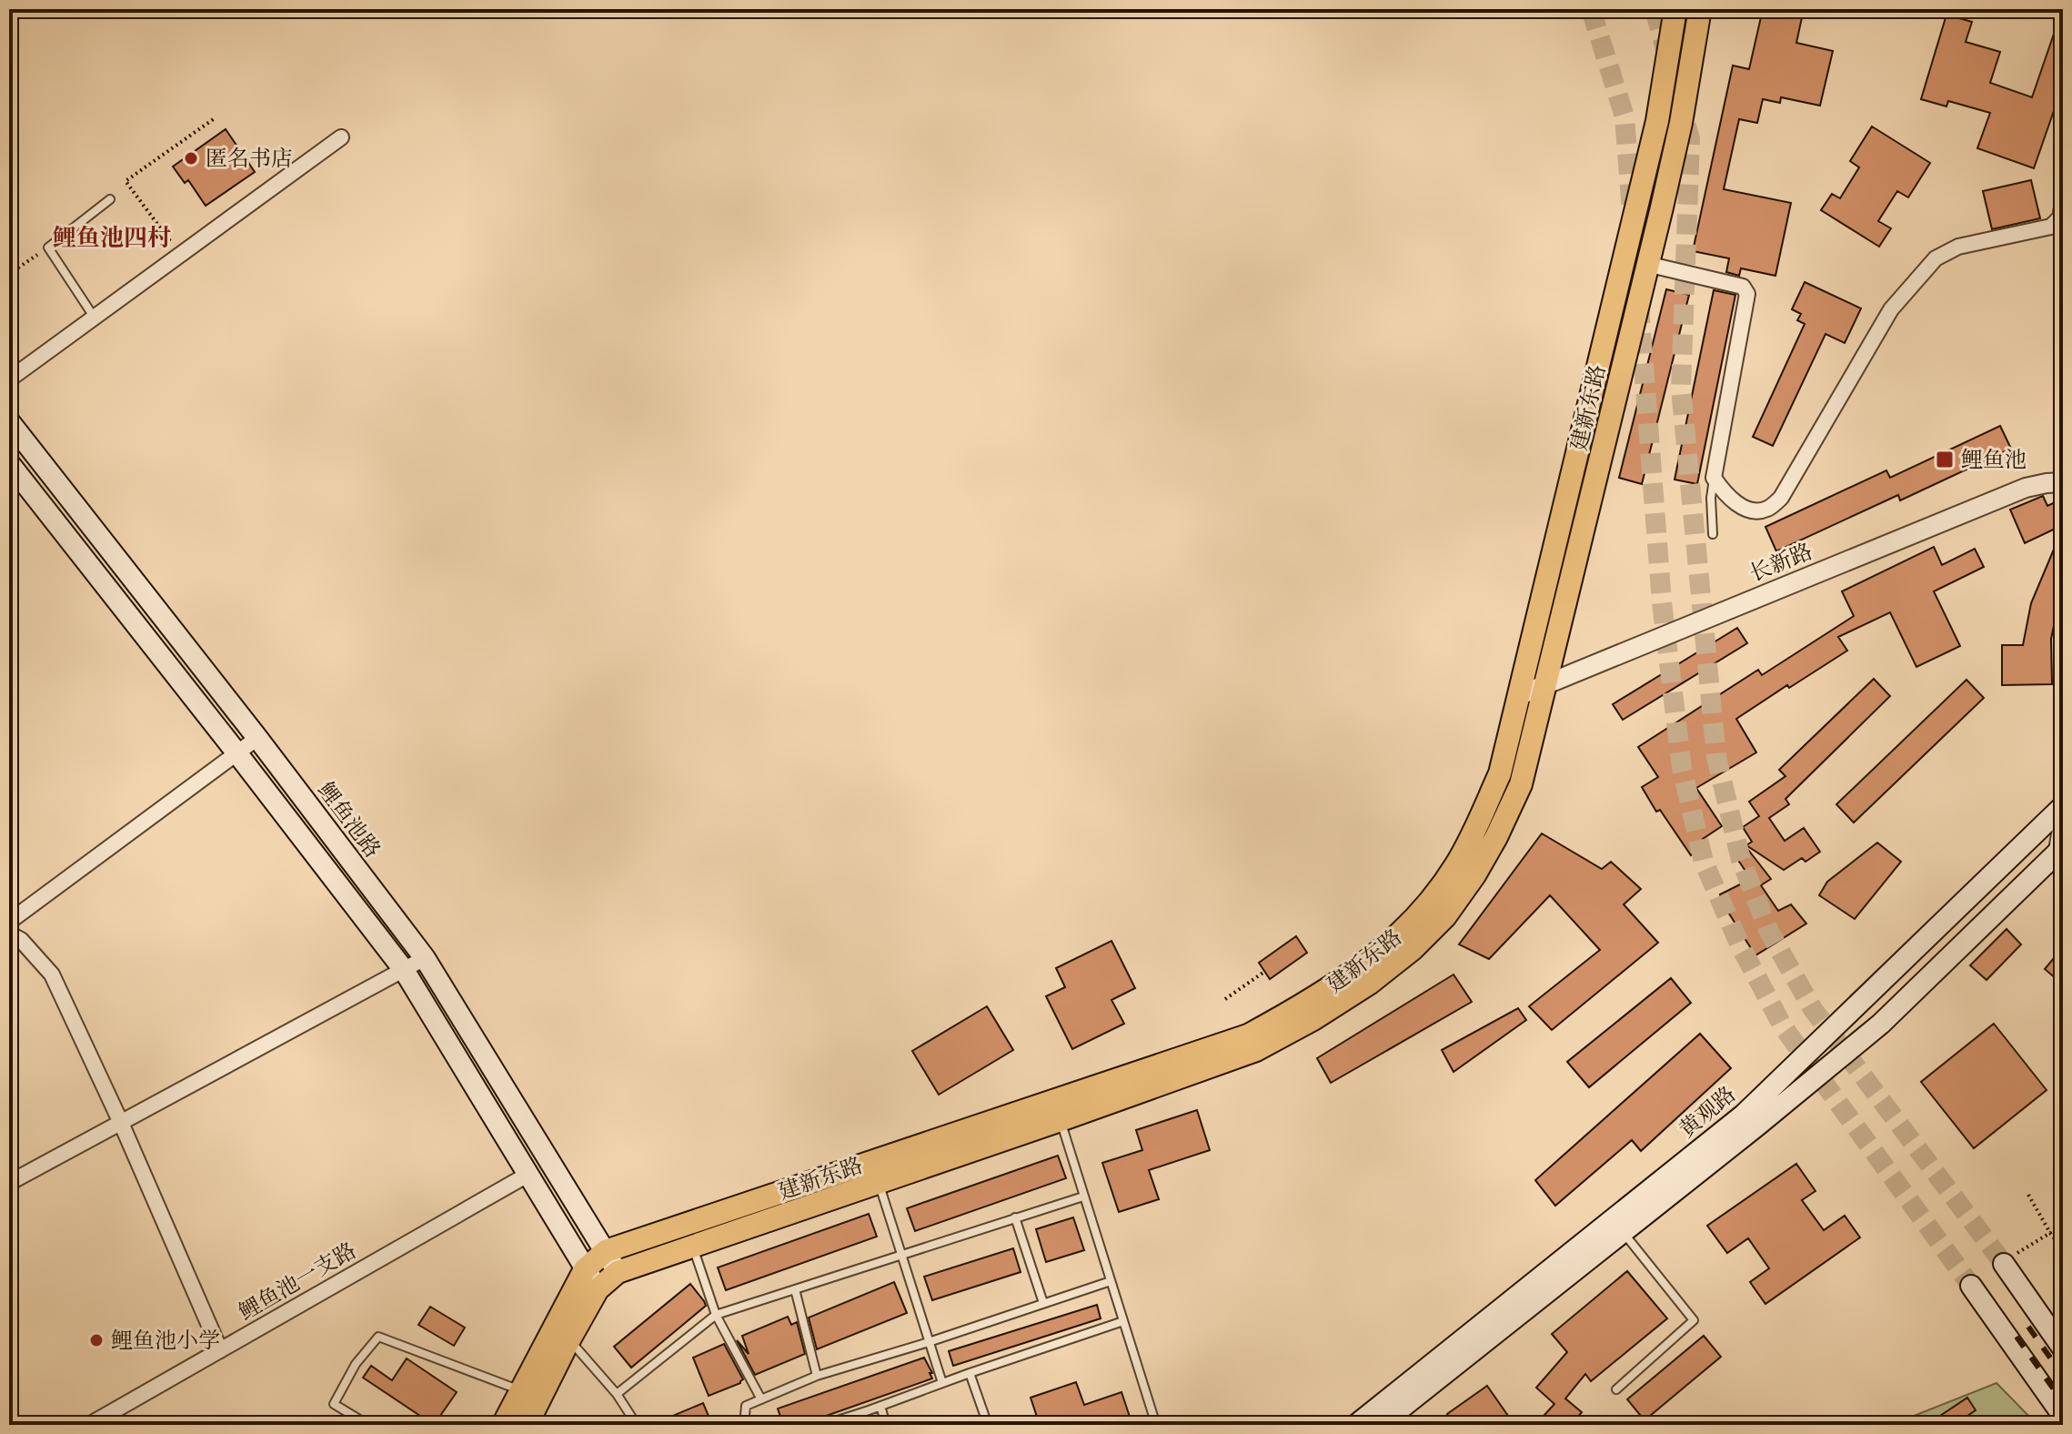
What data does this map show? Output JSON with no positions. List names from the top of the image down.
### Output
{
  "streets": {
    "main road": ["建新东路", "鲤鱼池路", "黄观路"],
    "street": ["长新路", "鲤鱼池一支路"]
  },
  "crossings": [
    ["建新东路", "长新路"],
    ["建新东路", "鲤鱼池路"]
  ],
  "districts": ["鲤鱼池四村"],
  "places": {
    "other": ["匿名书店", "鲤鱼池小学"],
    "transit": ["鲤鱼池"]
  }
}
